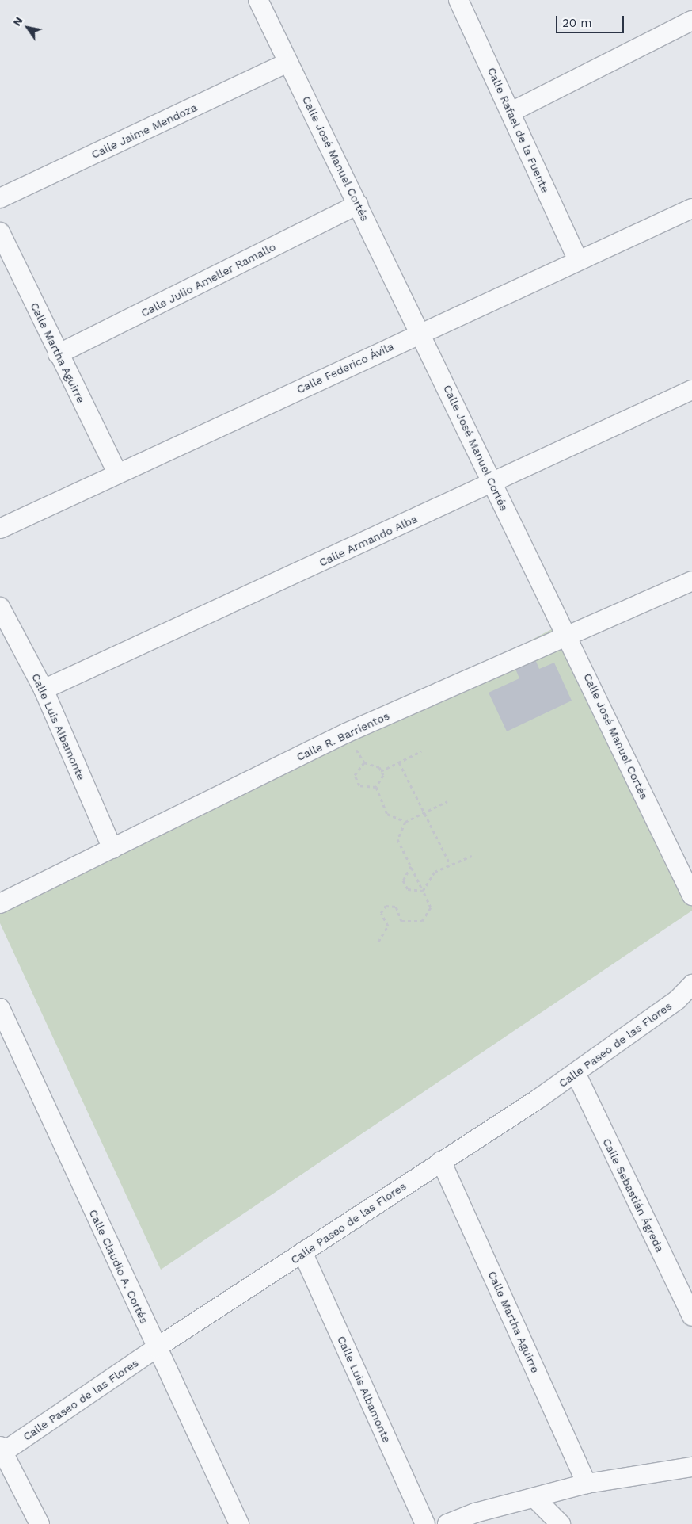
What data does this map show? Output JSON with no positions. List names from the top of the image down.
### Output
{
  "streets": {
    "street": [
      "Calle Rafael de la Fuente",
      "Calle Jaime Mendoza",
      "Calle José Manuel Cortés",
      "Calle Julio Ameller Ramallo",
      "Calle Martha Aguirre",
      "Calle Federico Ávila",
      "Calle Armando Alba",
      "Calle Luis Albamonte",
      "Calle R. Barrientos",
      "Calle Paseo de las Flores",
      "Calle Sebastián Ágreda",
      "Calle Claudio A. Cortés"
    ]
  },
  "crossings": [
    ["Calle Rafael de la Fuente", "Calle Federico Ávila"],
    ["Calle Jaime Mendoza", "Calle José Manuel Cortés"],
    ["Calle José Manuel Cortés", "Calle Julio Ameller Ramallo"],
    ["Calle José Manuel Cortés", "Calle Federico Ávila"],
    ["Calle José Manuel Cortés", "Calle Armando Alba"],
    ["Calle José Manuel Cortés", "Calle R. Barrientos"],
    ["Calle Julio Ameller Ramallo", "Calle Martha Aguirre"],
    ["Calle Martha Aguirre", "Calle Federico Ávila"],
    ["Calle Martha Aguirre", "Calle Paseo de las Flores"],
    ["Calle Armando Alba", "Calle Luis Albamonte"],
    ["Calle Luis Albamonte", "Calle R. Barrientos"],
    ["Calle Luis Albamonte", "Calle Paseo de las Flores"],
    ["Calle Paseo de las Flores", "Calle Sebastián Ágreda"],
    ["Calle Paseo de las Flores", "Calle Claudio A. Cortés"]
  ],
  "scale_bar": "20 m",
  "north": "top left"
}
